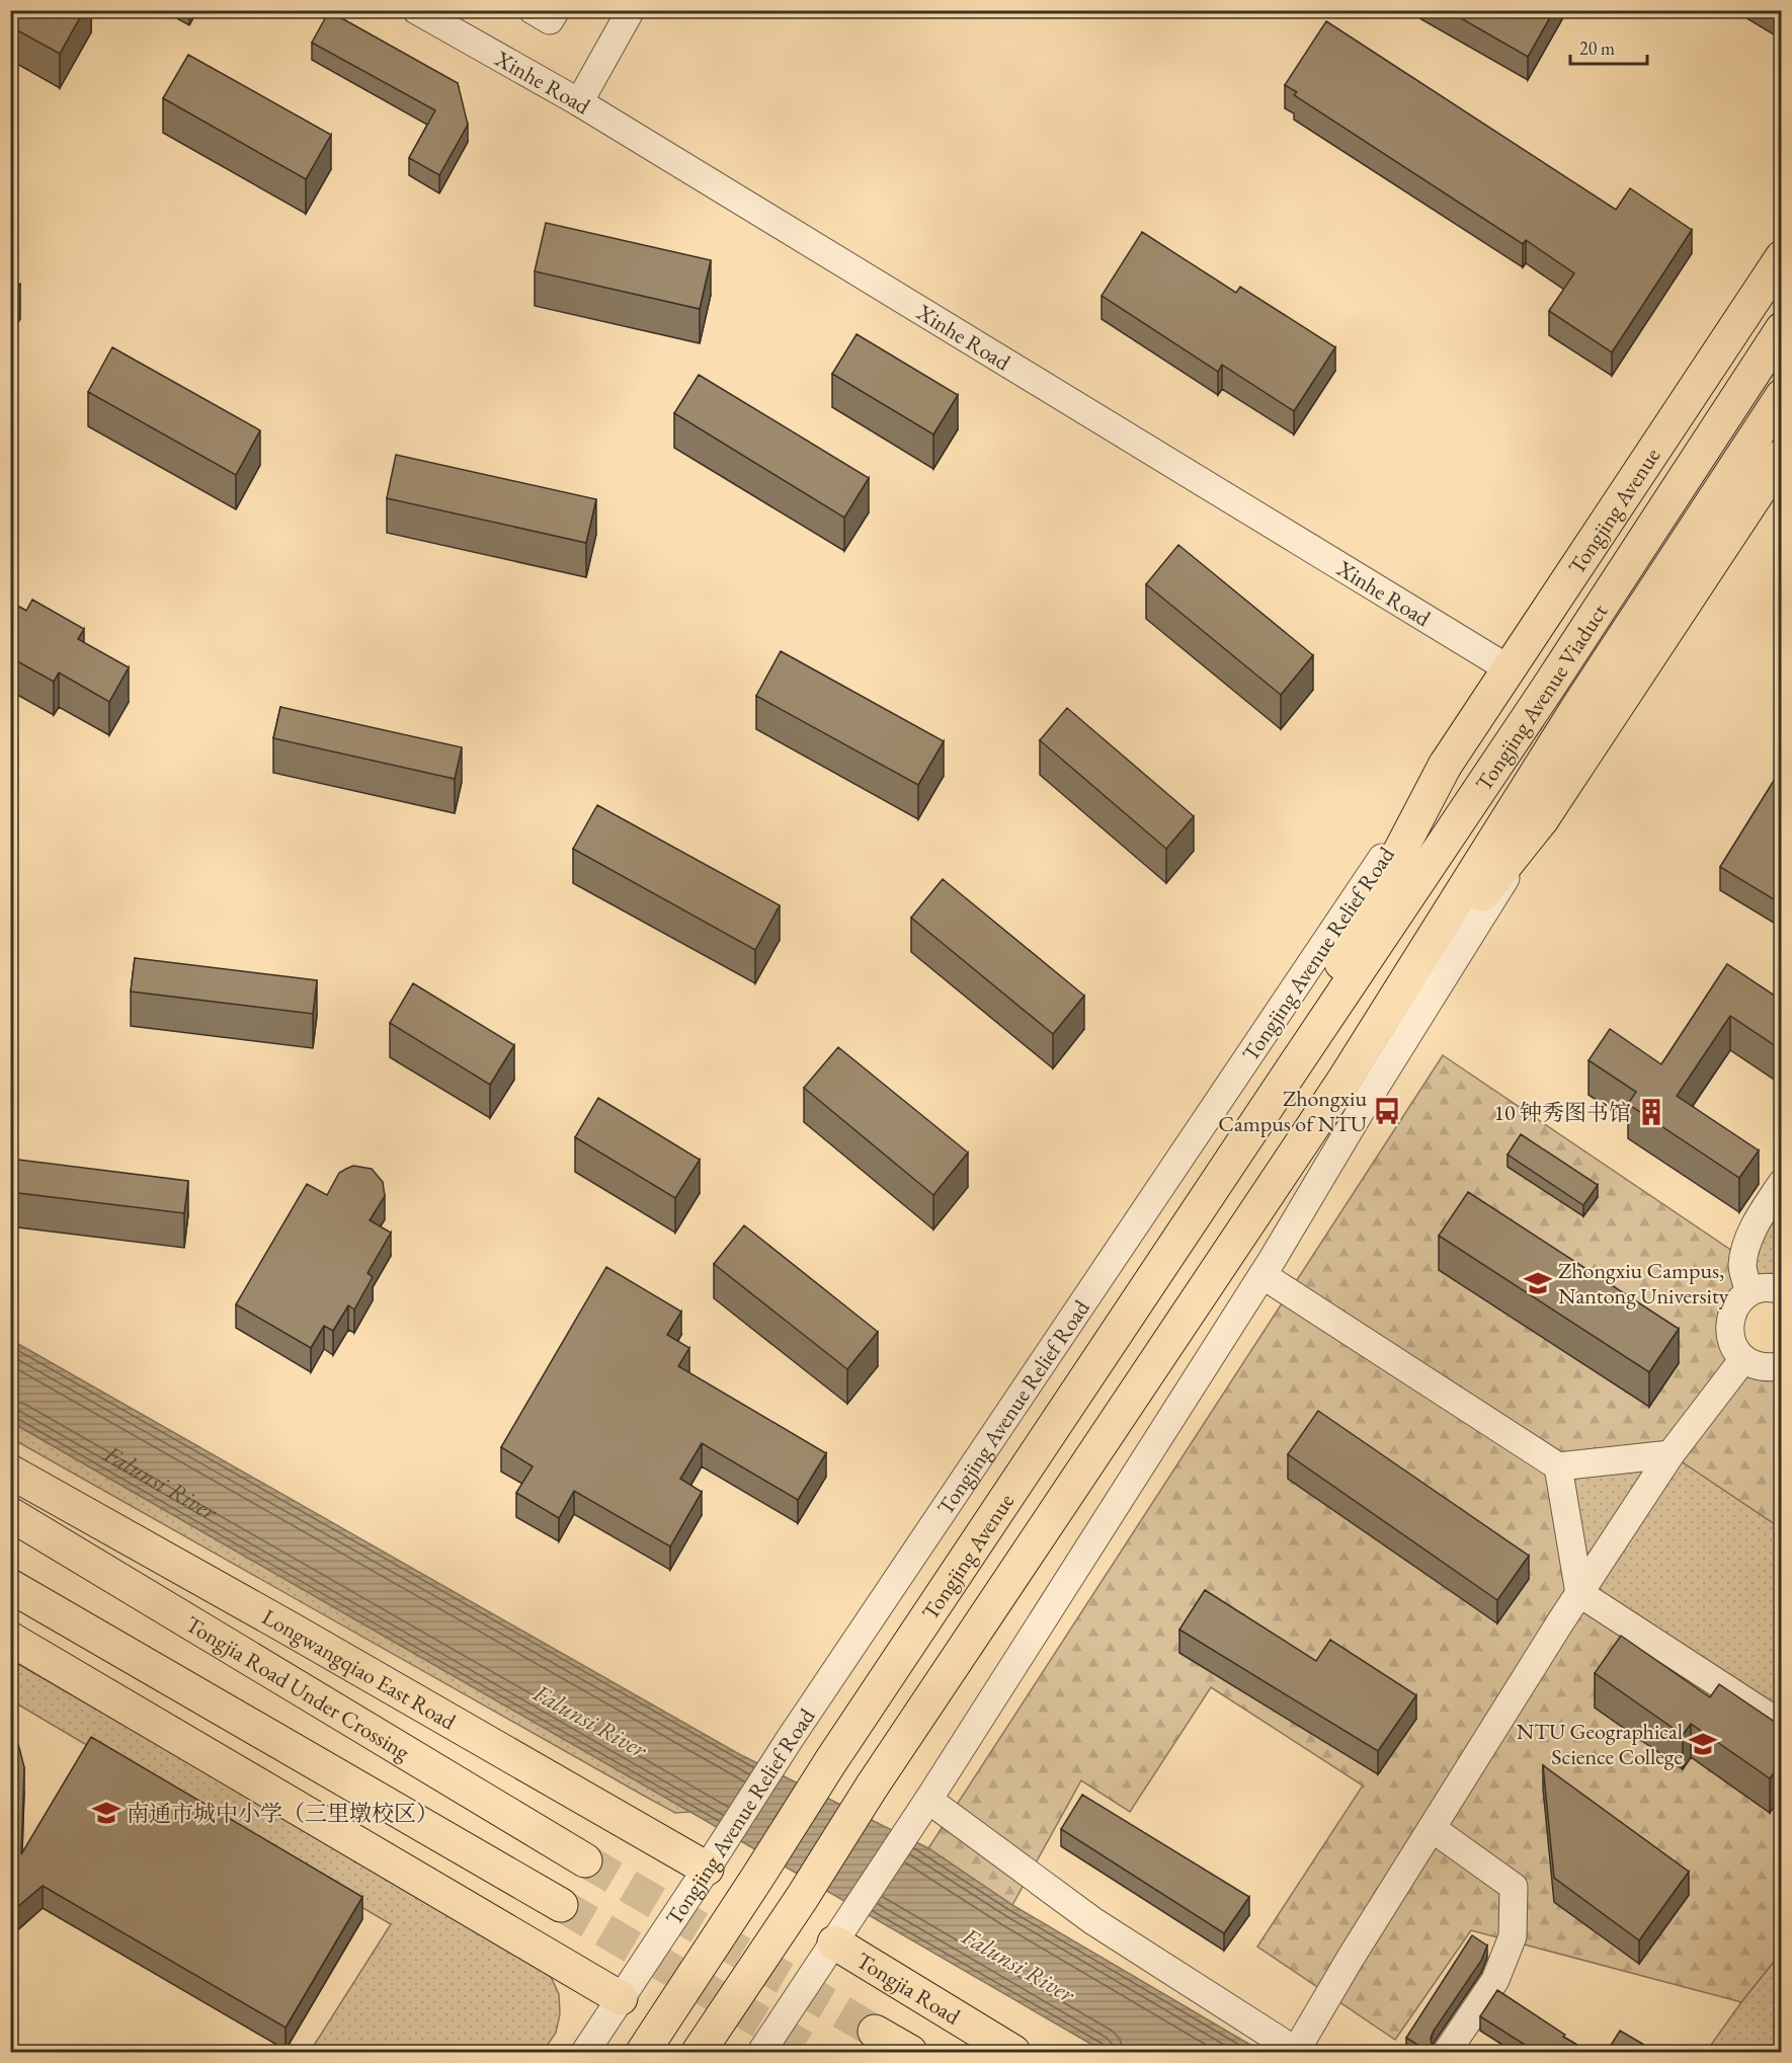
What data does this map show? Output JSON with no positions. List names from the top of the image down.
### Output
{
  "streets": {
    "main road": [
      "Tongjing Avenue",
      "Tongjing Avenue Viaduct",
      "Longwangqiao East Road",
      "Tongjia Road Under Crossing",
      "Tongjia Road"
    ],
    "street": ["Xinhe Road", "Tongjing Avenue Relief Road"]
  },
  "crossings": [
    ["Xinhe Road", "Tongjing Avenue"],
    ["Tongjing Avenue", "Tongjing Avenue Viaduct"],
    ["Tongjing Avenue", "Tongjing Avenue Relief Road"],
    ["Tongjing Avenue Relief Road", "Longwangqiao East Road"]
  ],
  "water": ["Falunsi River"],
  "places": {
    "bus stop": ["Zhongxiu Campus of NTU"],
    "building": ["10 钟秀图书馆"],
    "school or university": ["Zhongxiu Campus, Nantong University", "NTU Geographical Science College", "南通市城中小学（三里墩校区）"]
  },
  "scale_bar": "20 m"
}
